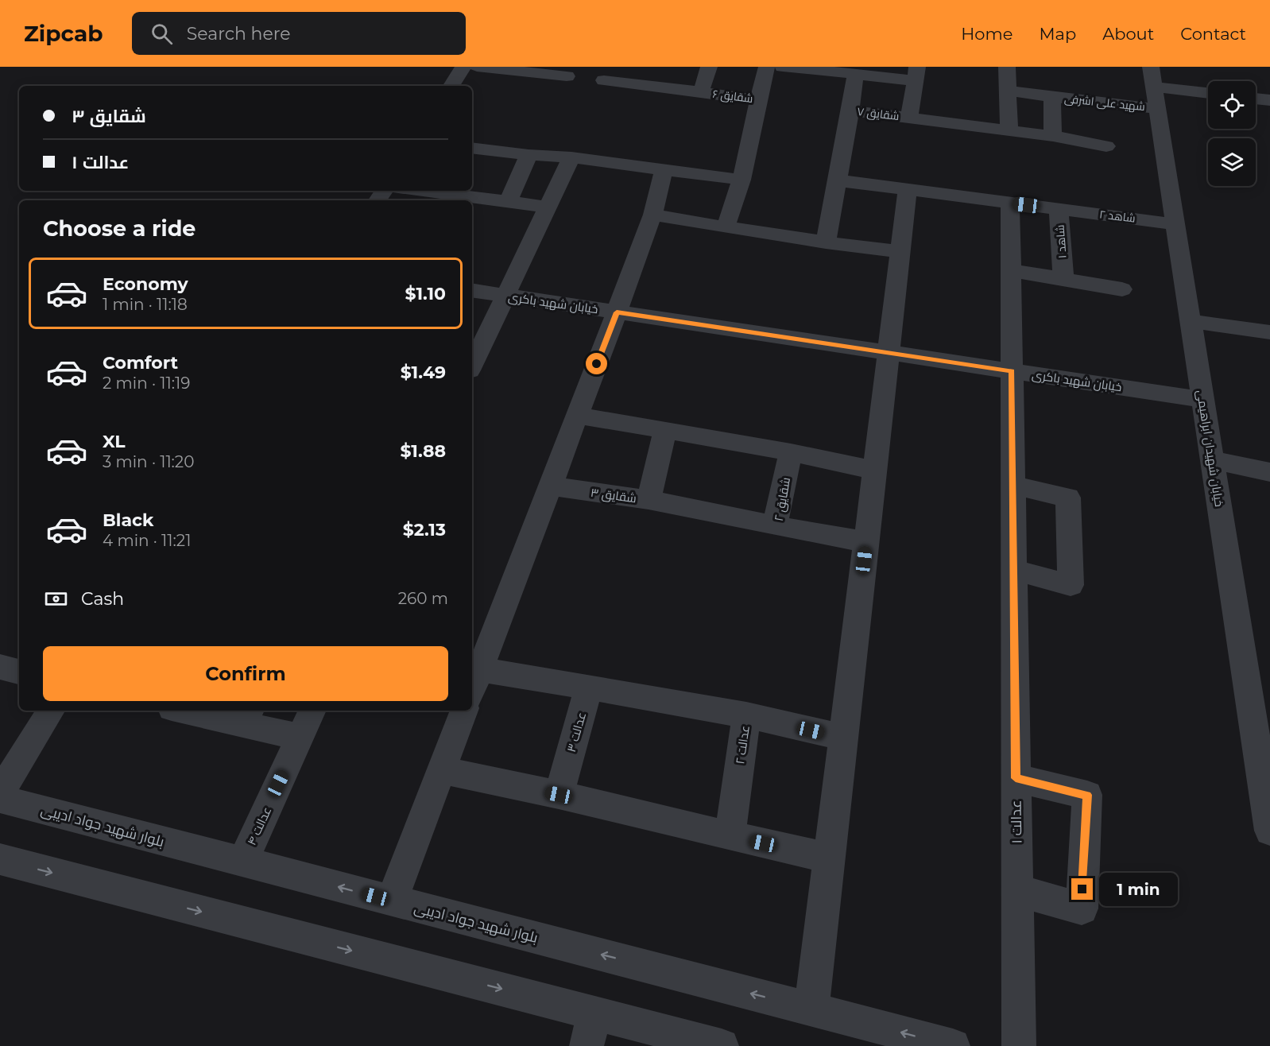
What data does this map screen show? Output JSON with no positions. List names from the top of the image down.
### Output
{
  "streets": {
    "street": [
      "شقایق ۶",
      "شهید علی اشرفی",
      "شقایق ۷",
      "شاهد ۲",
      "شاهد ۱",
      "خیابان شهید باکری",
      "خیابان شهیدان ابراهیمی",
      "شقایق ۳",
      "شقایق ۲",
      "عدالت ۳",
      "عدالت ۲",
      "عدالت ۱",
      "بلوار شهید جواد ادیبی",
      "عدالت ۴"
    ]
  },
  "crossings": [
    ["شهید علی اشرفی", "خیابان شهیدان ابراهیمی"],
    ["شاهد ۲", "شاهد ۱"],
    ["شاهد ۲", "خیابان شهیدان ابراهیمی"],
    ["خیابان شهید باکری", "خیابان شهیدان ابراهیمی"],
    ["خیابان شهید باکری", "عدالت ۱"],
    ["بلوار شهید جواد ادیبی", "عدالت ۴"]
  ],
  "page": {
    "header": "Zipcab",
    "search": "Search here",
    "nav": [
      "Home",
      "Map",
      "About",
      "Contact"
    ],
    "banner": ["شقایق ۳", "عدالت ۱"],
    "heading": "Choose a ride",
    "list": [
      {
        "name": "Economy",
        "note": "1 min · 11:18",
        "value": "$1.10"
      },
      {
        "name": "Comfort",
        "note": "2 min · 11:19",
        "value": "$1.49"
      },
      {
        "name": "XL",
        "note": "3 min · 11:20",
        "value": "$1.88"
      },
      {
        "name": "Black",
        "note": "4 min · 11:21",
        "value": "$2.13"
      }
    ],
    "pay": ["Cash", "260 m"],
    "buttons": "Confirm",
    "bubble": "1 min"
  }
}
